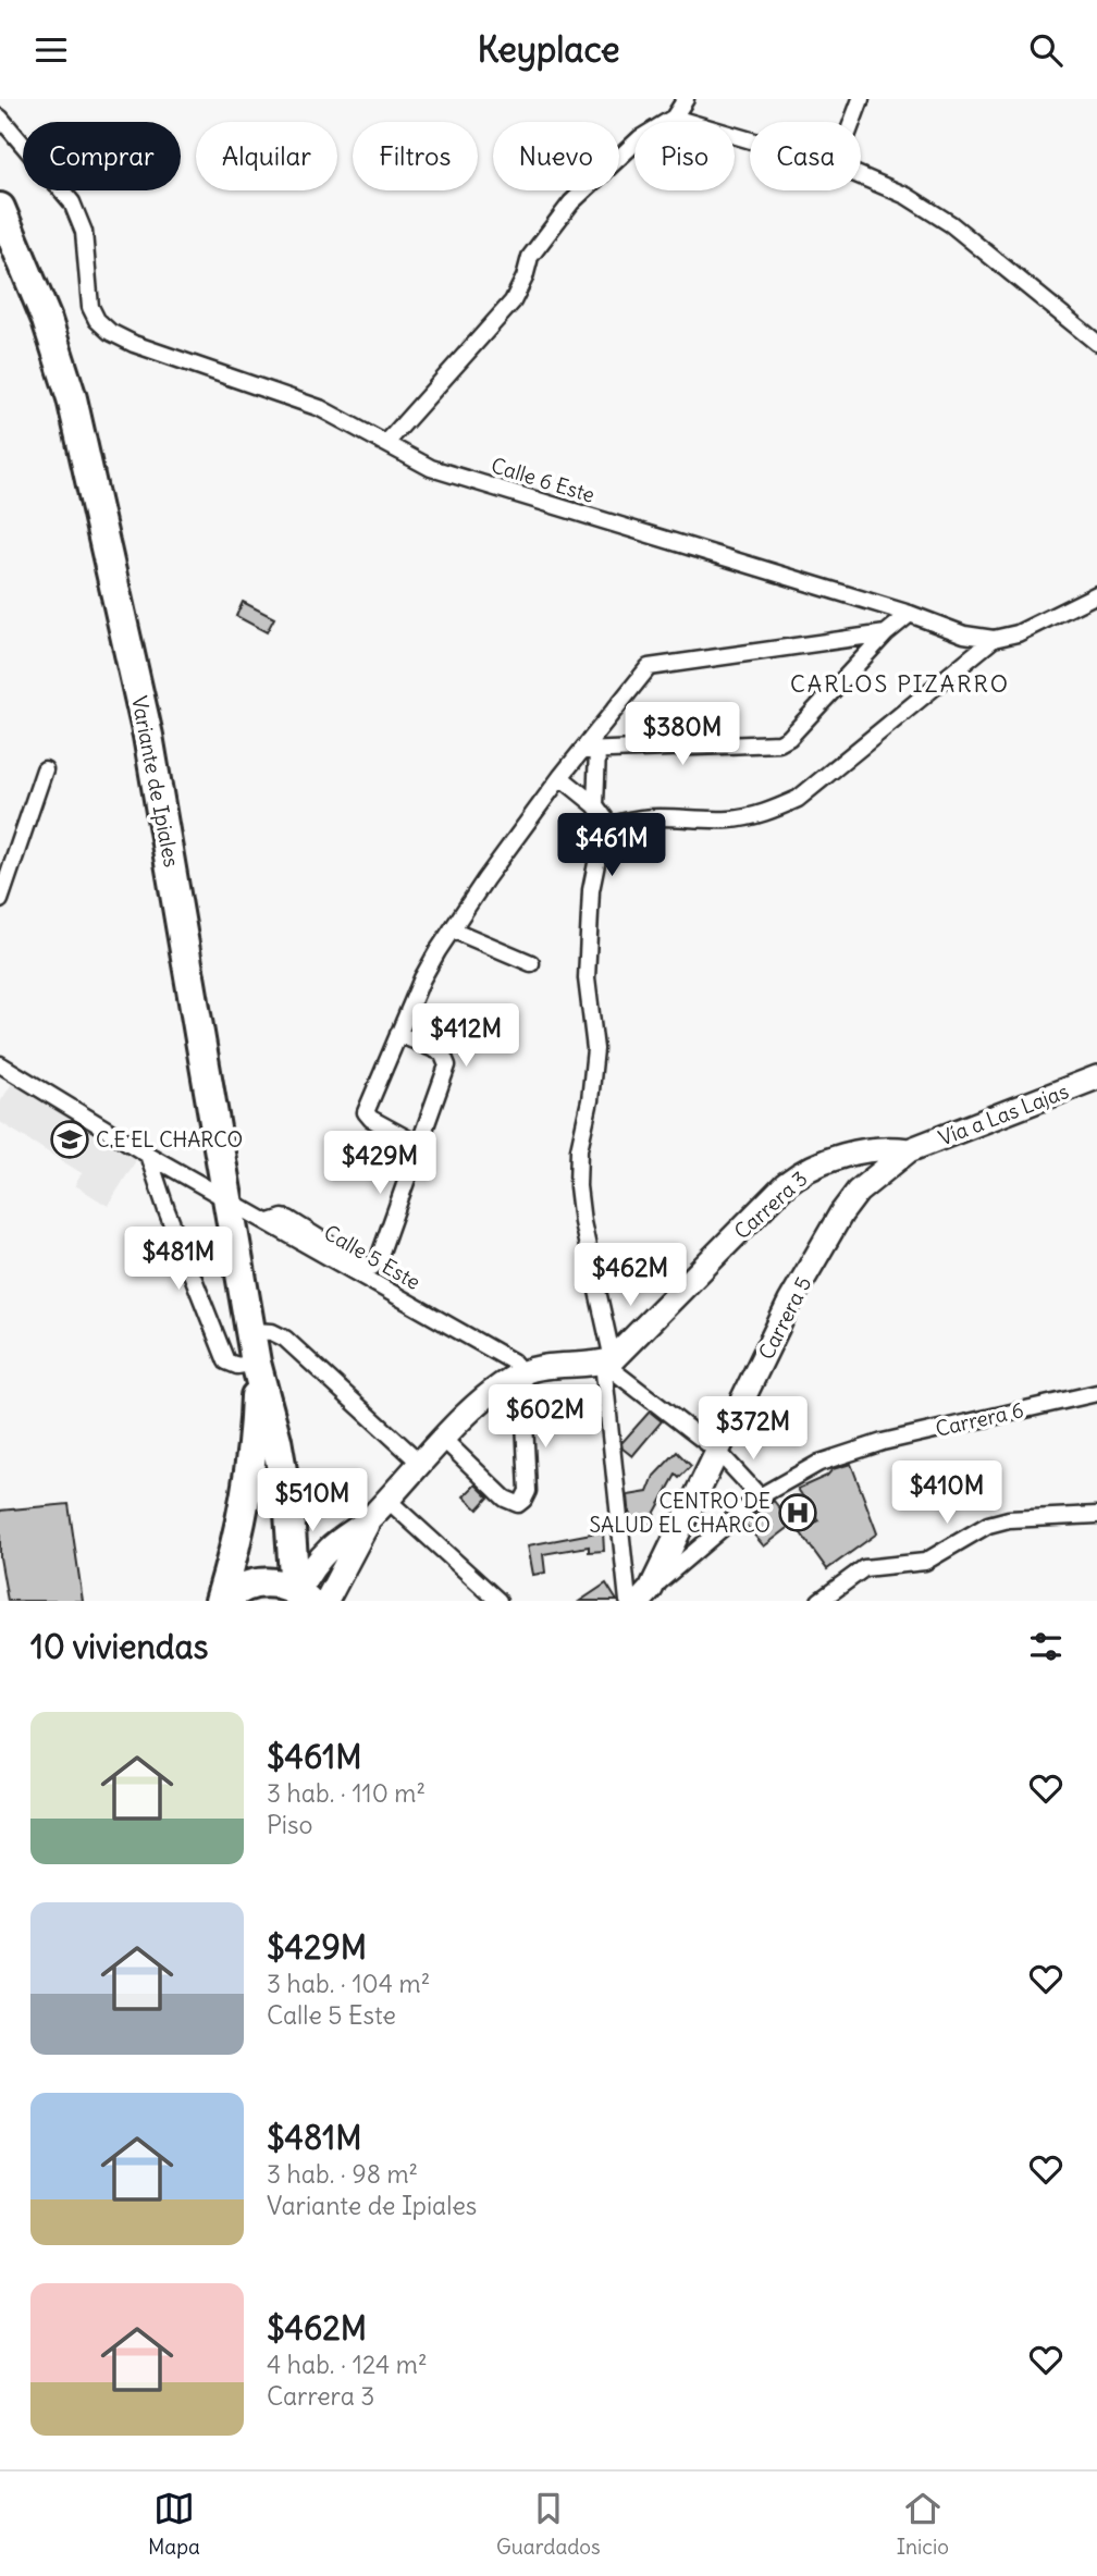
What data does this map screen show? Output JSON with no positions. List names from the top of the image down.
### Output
{
  "streets": {
    "highway": ["Variante de Ipiales"],
    "street": [
      "Calle 6 Este",
      "Vía a Las Lajas",
      "Carrera 3",
      "Calle 5 Este",
      "Carrera 5",
      "Carrera 6"
    ]
  },
  "crossings": [
    ["Variante de Ipiales", "Calle 5 Este"],
    ["Vía a Las Lajas", "Carrera 3"],
    ["Vía a Las Lajas", "Carrera 5"],
    ["Carrera 3", "Carrera 5"],
    ["Carrera 5", "Carrera 6"]
  ],
  "districts": ["CARLOS PIZARRO"],
  "places": {
    "school or university": ["C.E EL CHARCO"],
    "hospital": ["CENTRO DE SALUD EL CHARCO"]
  },
  "page": {
    "header": "Keyplace",
    "chip": [
      "Comprar",
      "Alquilar",
      "Filtros",
      "Nuevo",
      "Piso",
      "Casa"
    ],
    "price": [
      "$380M",
      "$461M",
      "$412M",
      "$429M",
      "$481M",
      "$462M",
      "$602M",
      "$372M",
      "$410M",
      "$510M"
    ],
    "heading": "10 viviendas",
    "list": [
      {
        "name": "$461M",
        "note": "3 hab. · 110 m² · Piso"
      },
      {
        "name": "$429M",
        "note": "3 hab. · 104 m² · Calle 5 Este"
      },
      {
        "name": "$481M",
        "note": "3 hab. · 98 m² · Variante de Ipiales"
      },
      {
        "name": "$462M",
        "note": "4 hab. · 124 m² · Carrera 3"
      }
    ],
    "tabs": ["Mapa", "Guardados", "Inicio"]
  }
}
